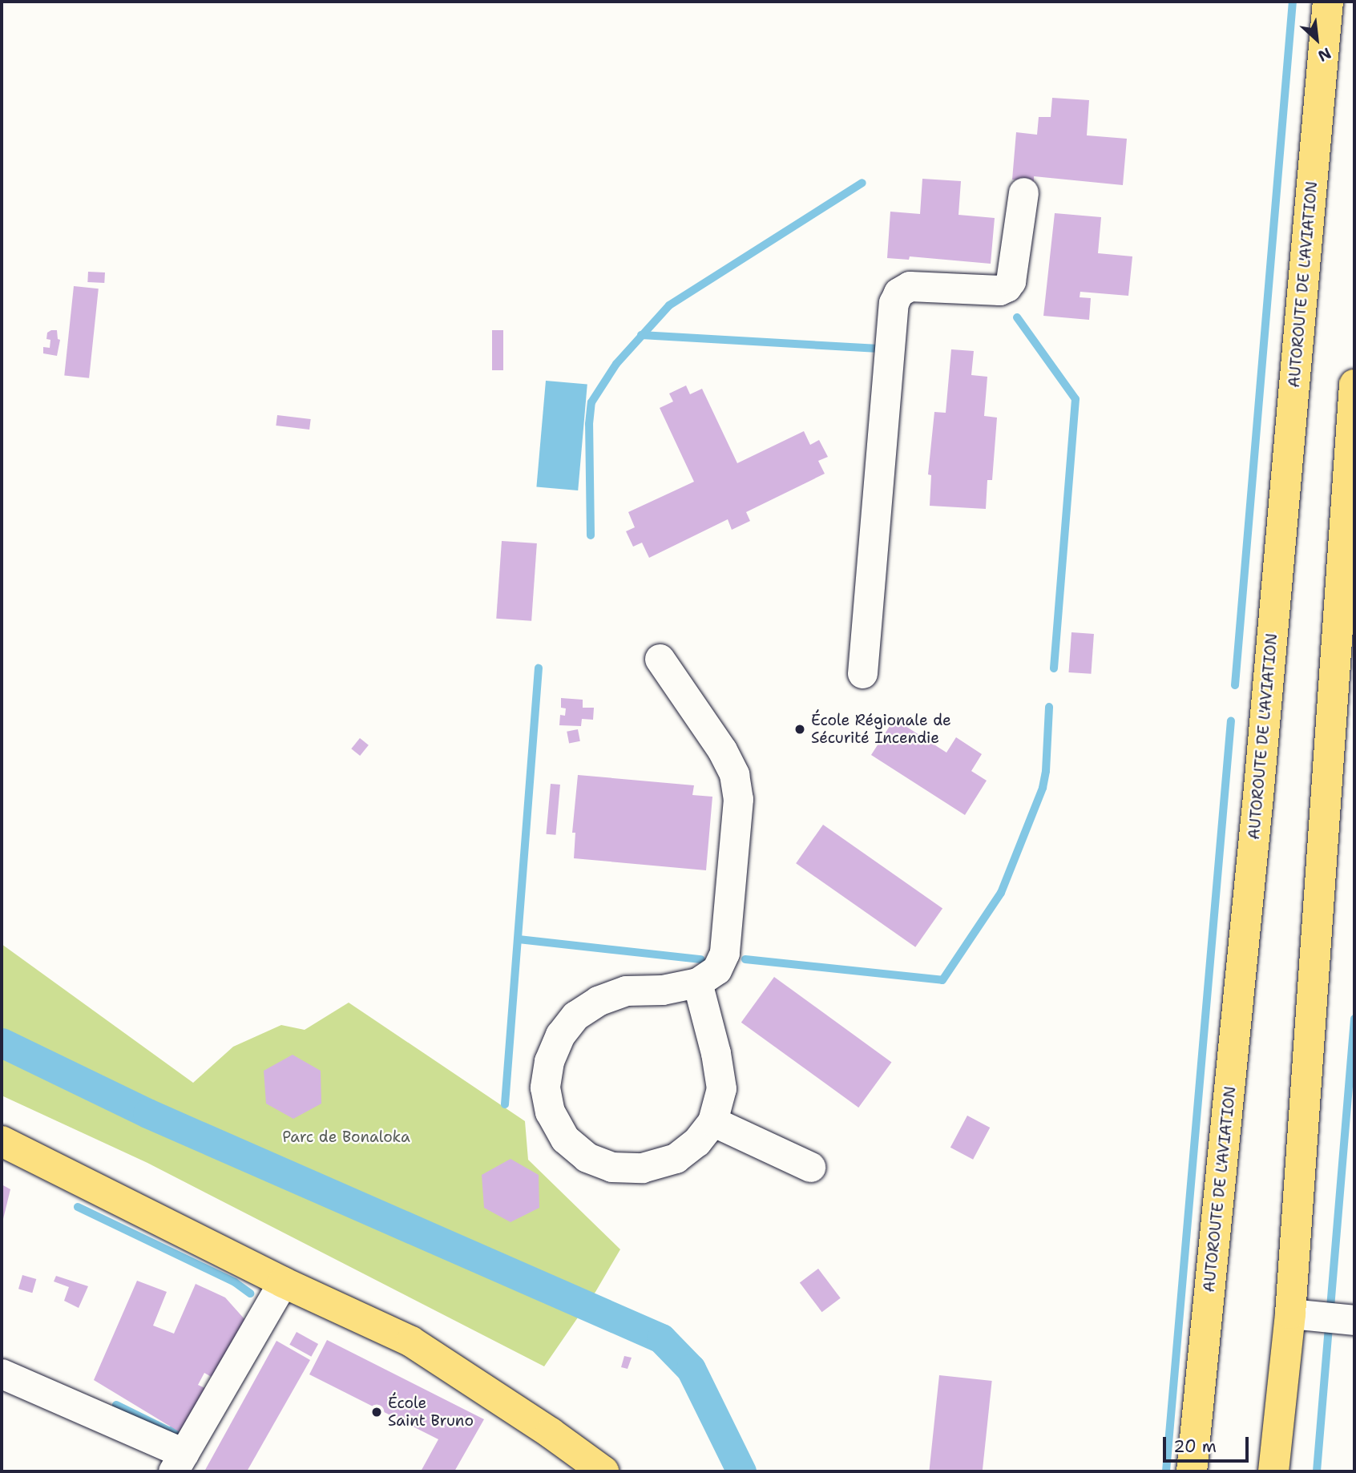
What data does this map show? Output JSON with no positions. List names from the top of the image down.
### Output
{
  "streets": {
    "main road": ["AUTOROUTE DE L'AVIATION"]
  },
  "parks": ["Parc de Bonaloka"],
  "places": ["École Régionale de Sécurité Incendie", "École Saint Bruno"],
  "scale_bar": "20 m",
  "north": "bottom right"
}
